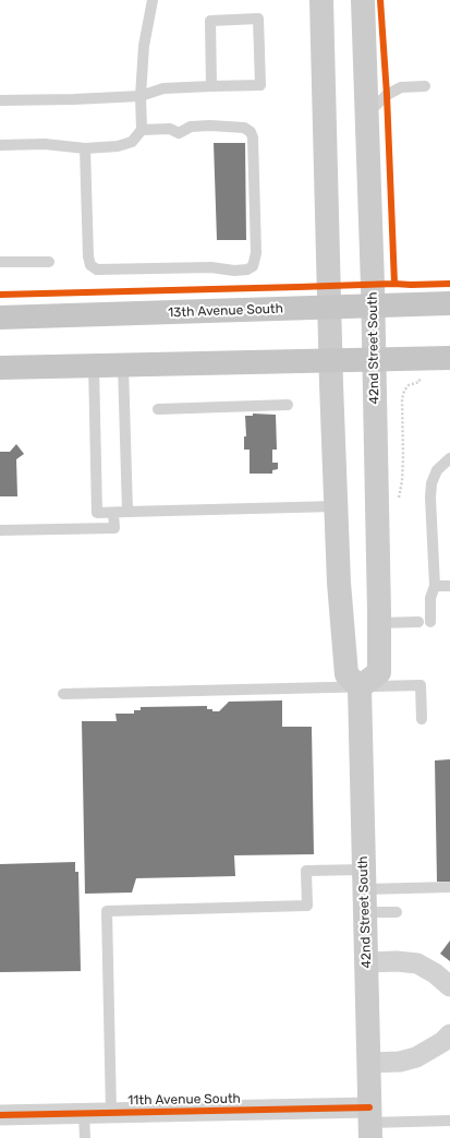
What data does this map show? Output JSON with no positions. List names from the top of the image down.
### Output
{
  "streets": {
    "main road": ["13th Avenue South", "42nd Street South"],
    "street": ["11th Avenue South"]
  },
  "crossings": [
    ["13th Avenue South", "42nd Street South"],
    ["42nd Street South", "11th Avenue South"]
  ]
}
